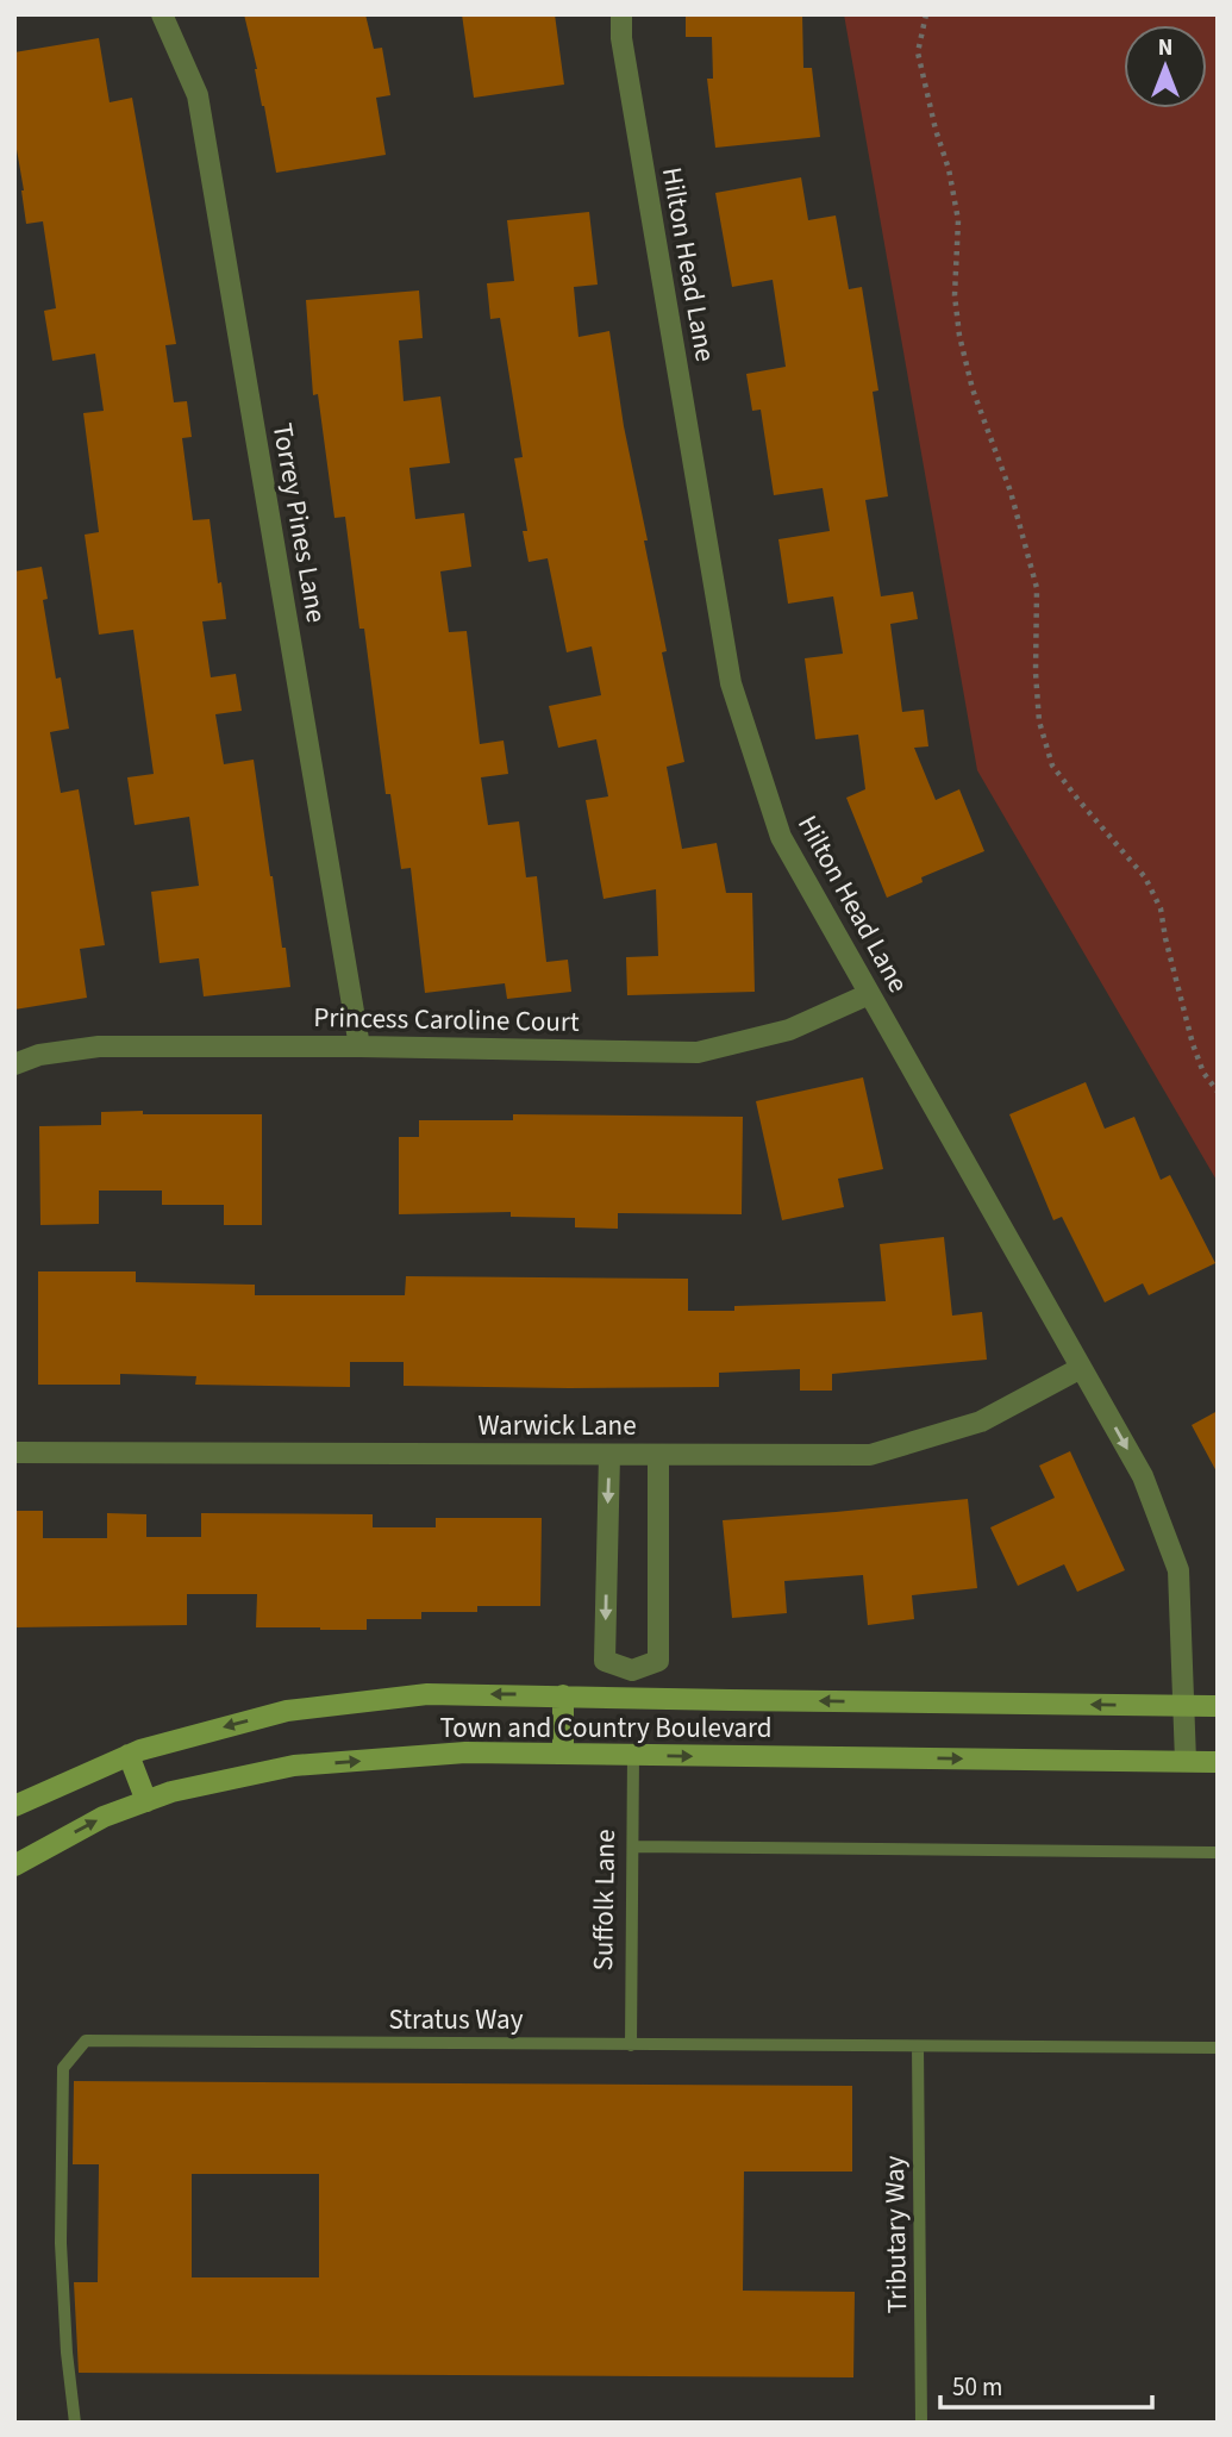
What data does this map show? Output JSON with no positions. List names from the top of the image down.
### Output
{
  "streets": {
    "main road": ["Town and Country Boulevard"],
    "street": [
      "Hilton Head Lane",
      "Torrey Pines Lane",
      "Princess Caroline Court",
      "Warwick Lane"
    ],
    "lane": ["Suffolk Lane", "Stratus Way", "Tributary Way"]
  },
  "crossings": [
    ["Hilton Head Lane", "Princess Caroline Court"],
    ["Hilton Head Lane", "Warwick Lane"],
    ["Hilton Head Lane", "Town and Country Boulevard"],
    ["Torrey Pines Lane", "Princess Caroline Court"],
    ["Town and Country Boulevard", "Suffolk Lane"],
    ["Suffolk Lane", "Stratus Way"],
    ["Stratus Way", "Tributary Way"]
  ],
  "scale_bar": "50 m",
  "north": "top"
}
